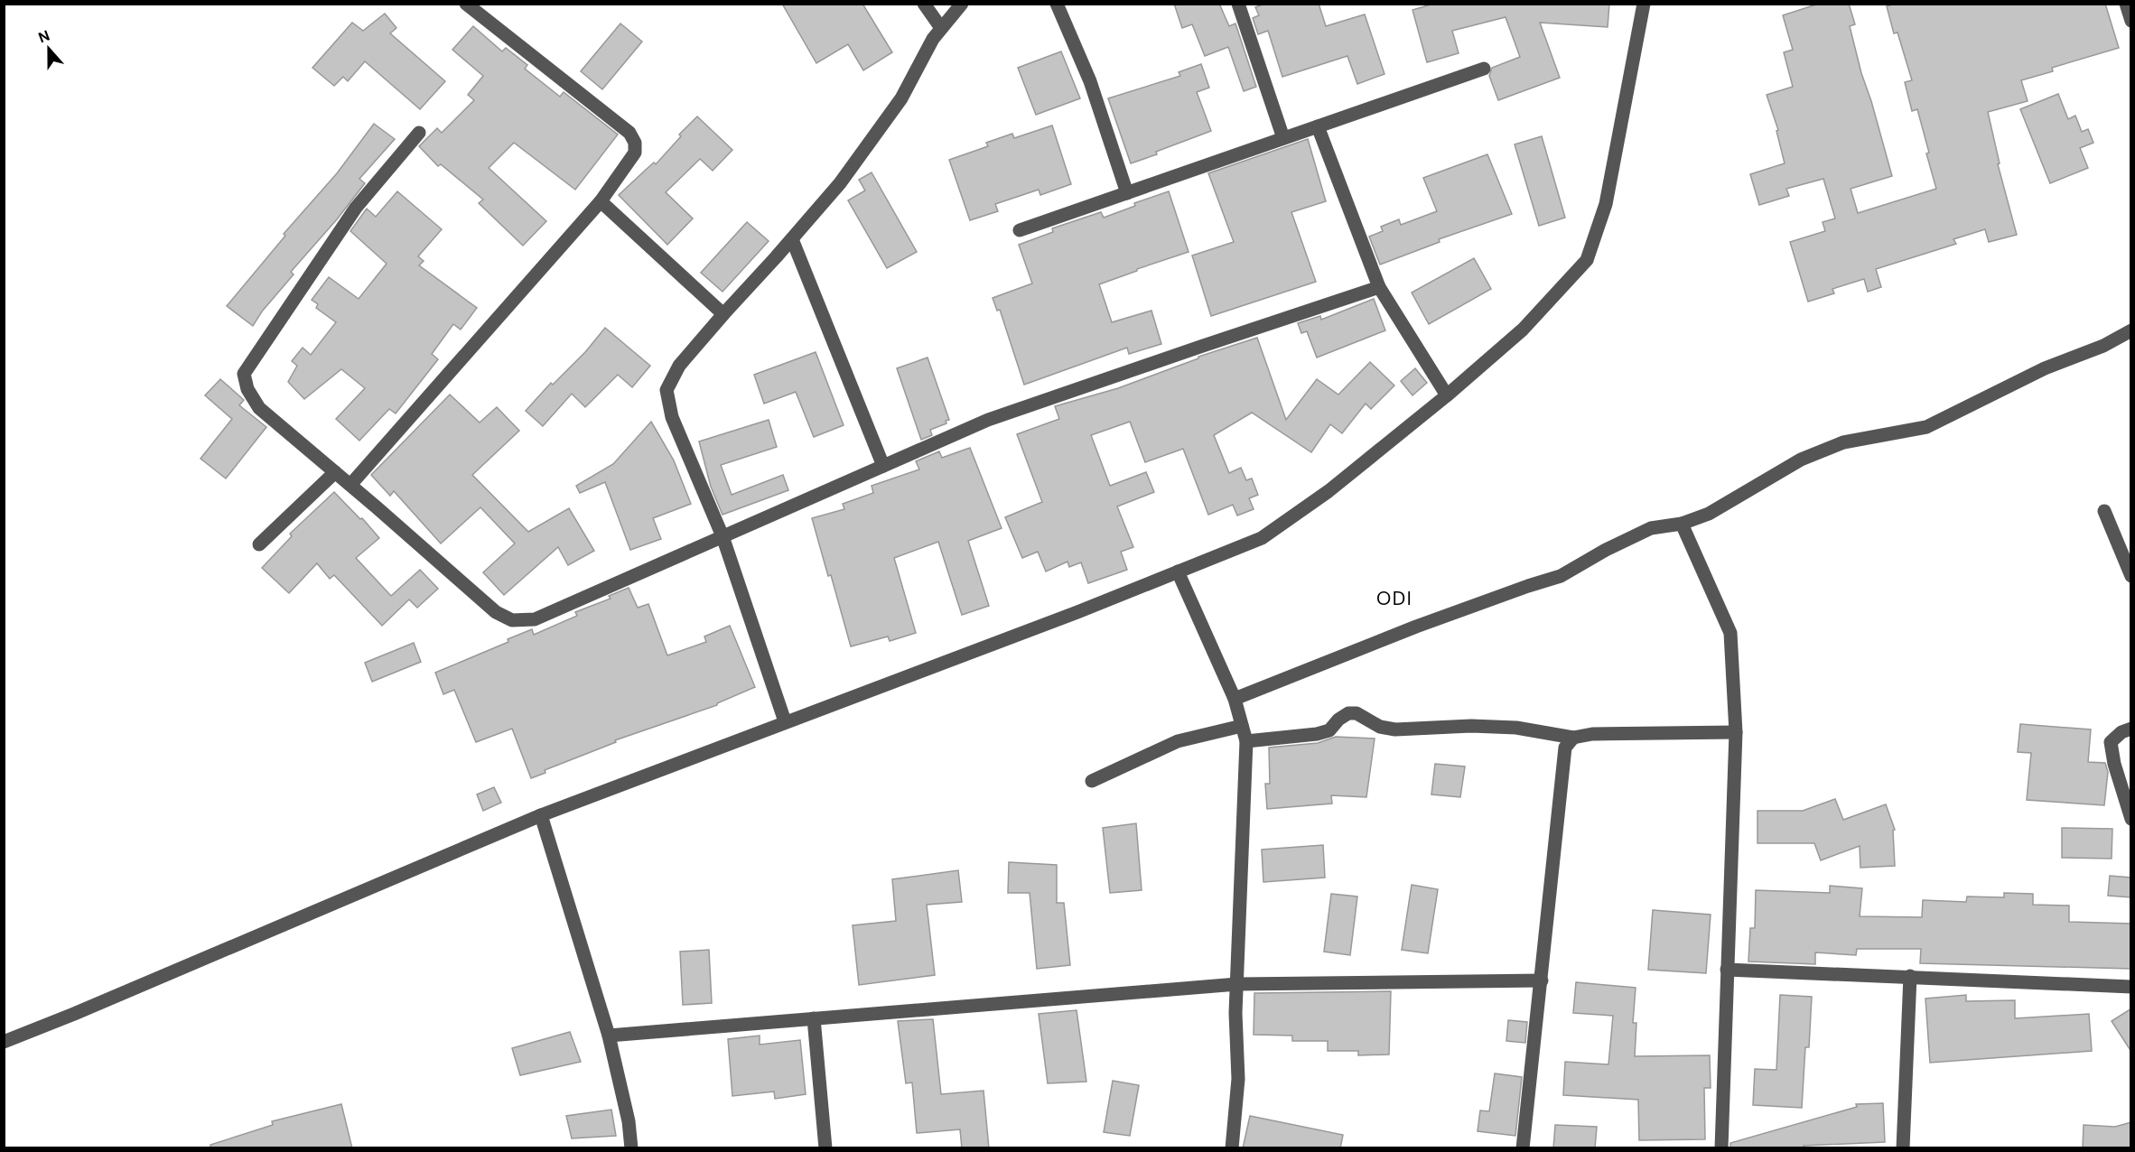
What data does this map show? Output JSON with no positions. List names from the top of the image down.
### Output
{
  "districts": ["ODI"],
  "north": "top"
}
